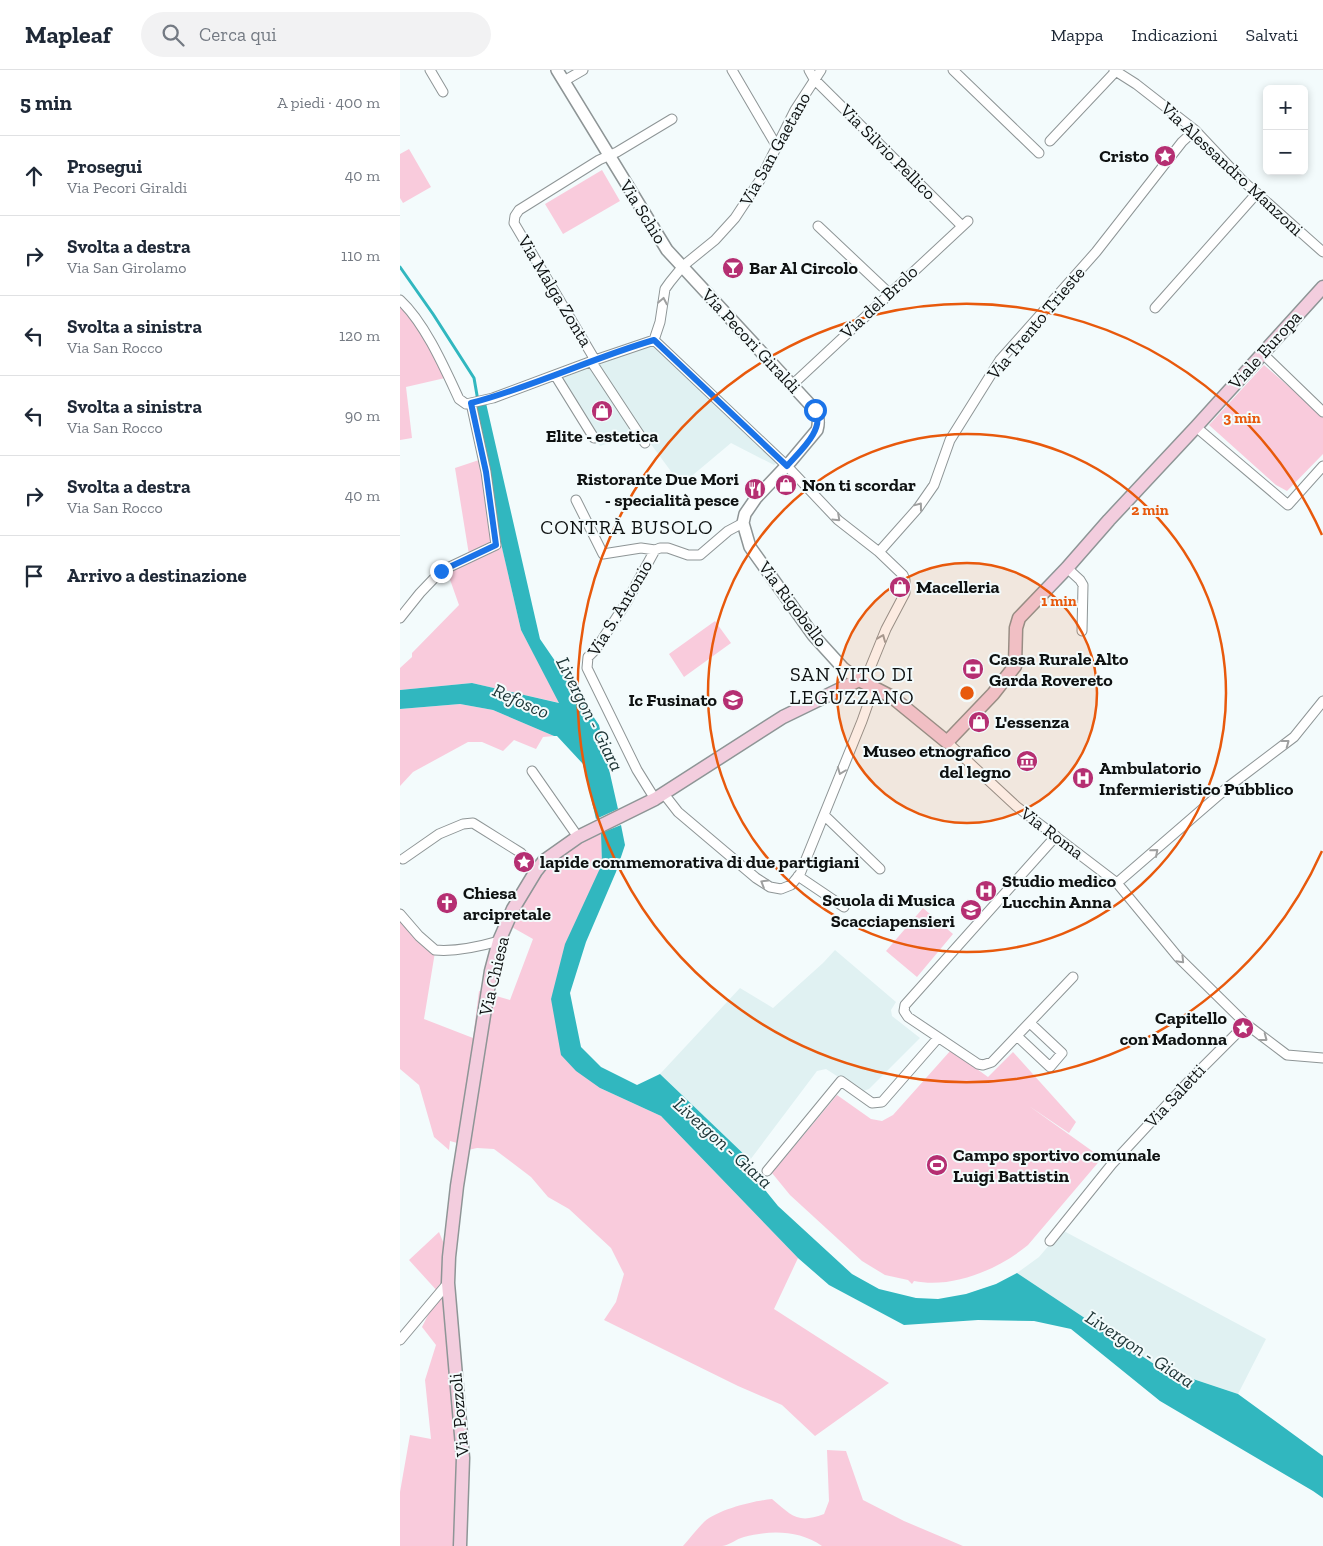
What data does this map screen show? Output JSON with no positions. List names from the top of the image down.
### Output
{
  "streets": {
    "main road": [
      "Viale Europa",
      "Via Roma",
      "Via Chiesa",
      "Via Pozzoli"
    ],
    "street": [
      "Via San Gaetano",
      "Via Silvio Pellico",
      "Via Alessandro Manzoni",
      "Via Schio",
      "Via Malga Zonta",
      "Via del Brolo",
      "Via Trento Trieste",
      "Via Pecori Giraldi",
      "Via Rigobello",
      "Via S. Antonio",
      "Via Saletti"
    ]
  },
  "crossings": [
    ["Via San Gaetano", "Via Silvio Pellico"],
    ["Via San Gaetano", "Via Schio"],
    ["Via San Gaetano", "Via Pecori Giraldi"],
    ["Via Silvio Pellico", "Via del Brolo"],
    ["Via Alessandro Manzoni", "Via Trento Trieste"],
    ["Via Schio", "Via Malga Zonta"],
    ["Via Schio", "Via Pecori Giraldi"],
    ["Via del Brolo", "Via Pecori Giraldi"],
    ["Viale Europa", "Via Roma"],
    ["Via Rigobello", "Via Roma"],
    ["Via Rigobello", "Via Chiesa"],
    ["Via S. Antonio", "Via Chiesa"],
    ["Via Roma", "Via Chiesa"],
    ["Via Roma", "Via Saletti"],
    ["Via Chiesa", "Via Pozzoli"]
  ],
  "one_way": ["Via Trento Trieste", "Via Roma"],
  "districts": ["CONTRÀ BUSOLO", "SAN VITO DI LEGUZZANO"],
  "water": ["Refosco", "Livergon - Giara"],
  "places": {
    "place": ["Cristo", "lapide commemorativa di due partigiani", "Capitello con Madonna"],
    "bar": ["Bar Al Circolo"],
    "shop": [
      "Elite - estetica",
      "Non ti scordar",
      "Macelleria",
      "L'essenza"
    ],
    "restaurant": ["Ristorante Due Mori - specialità pesce"],
    "bank": ["Cassa Rurale Alto Garda Rovereto"],
    "school or university": ["Ic Fusinato", "Scuola di Musica Scacciapensieri"],
    "museum": ["Museo etnografico del legno"],
    "hospital": ["Ambulatorio Infermieristico Pubblico", "Studio medico Lucchin Anna"],
    "church": ["Chiesa arcipretale"],
    "sports": ["Campo sportivo comunale Luigi Battistin"]
  },
  "page": {
    "header": "Mapleaf",
    "search": "Cerca qui",
    "nav": ["Mappa", "Indicazioni", "Salvati"],
    "heading": ["5 min", "A piedi · 400 m"],
    "map_buttons": ["+", "−"],
    "list": [
      ["Prosegui", "Via Pecori Giraldi", "40 m"],
      ["Svolta a destra", "Via San Girolamo", "110 m"],
      ["Svolta a sinistra", "Via San Rocco", "120 m"],
      ["Svolta a sinistra", "Via San Rocco", "90 m"],
      ["Svolta a destra", "Via San Rocco", "40 m"],
      "Arrivo a destinazione"
    ]
  },
  "rings": ["3 min", "2 min", "1 min"]
}
